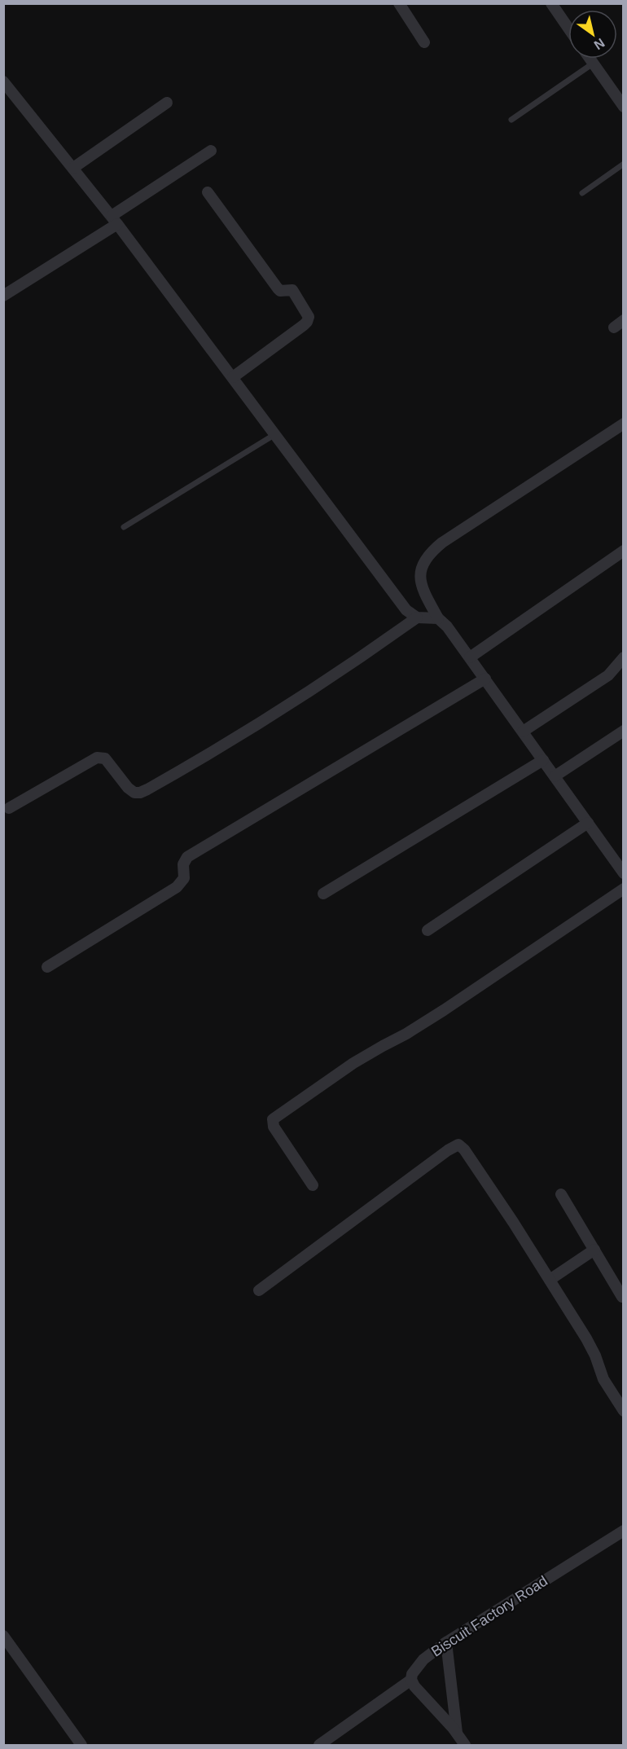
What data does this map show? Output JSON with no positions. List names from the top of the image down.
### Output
{
  "streets": {
    "street": ["Biscuit Factory Road"]
  },
  "north": "bottom right"
}
